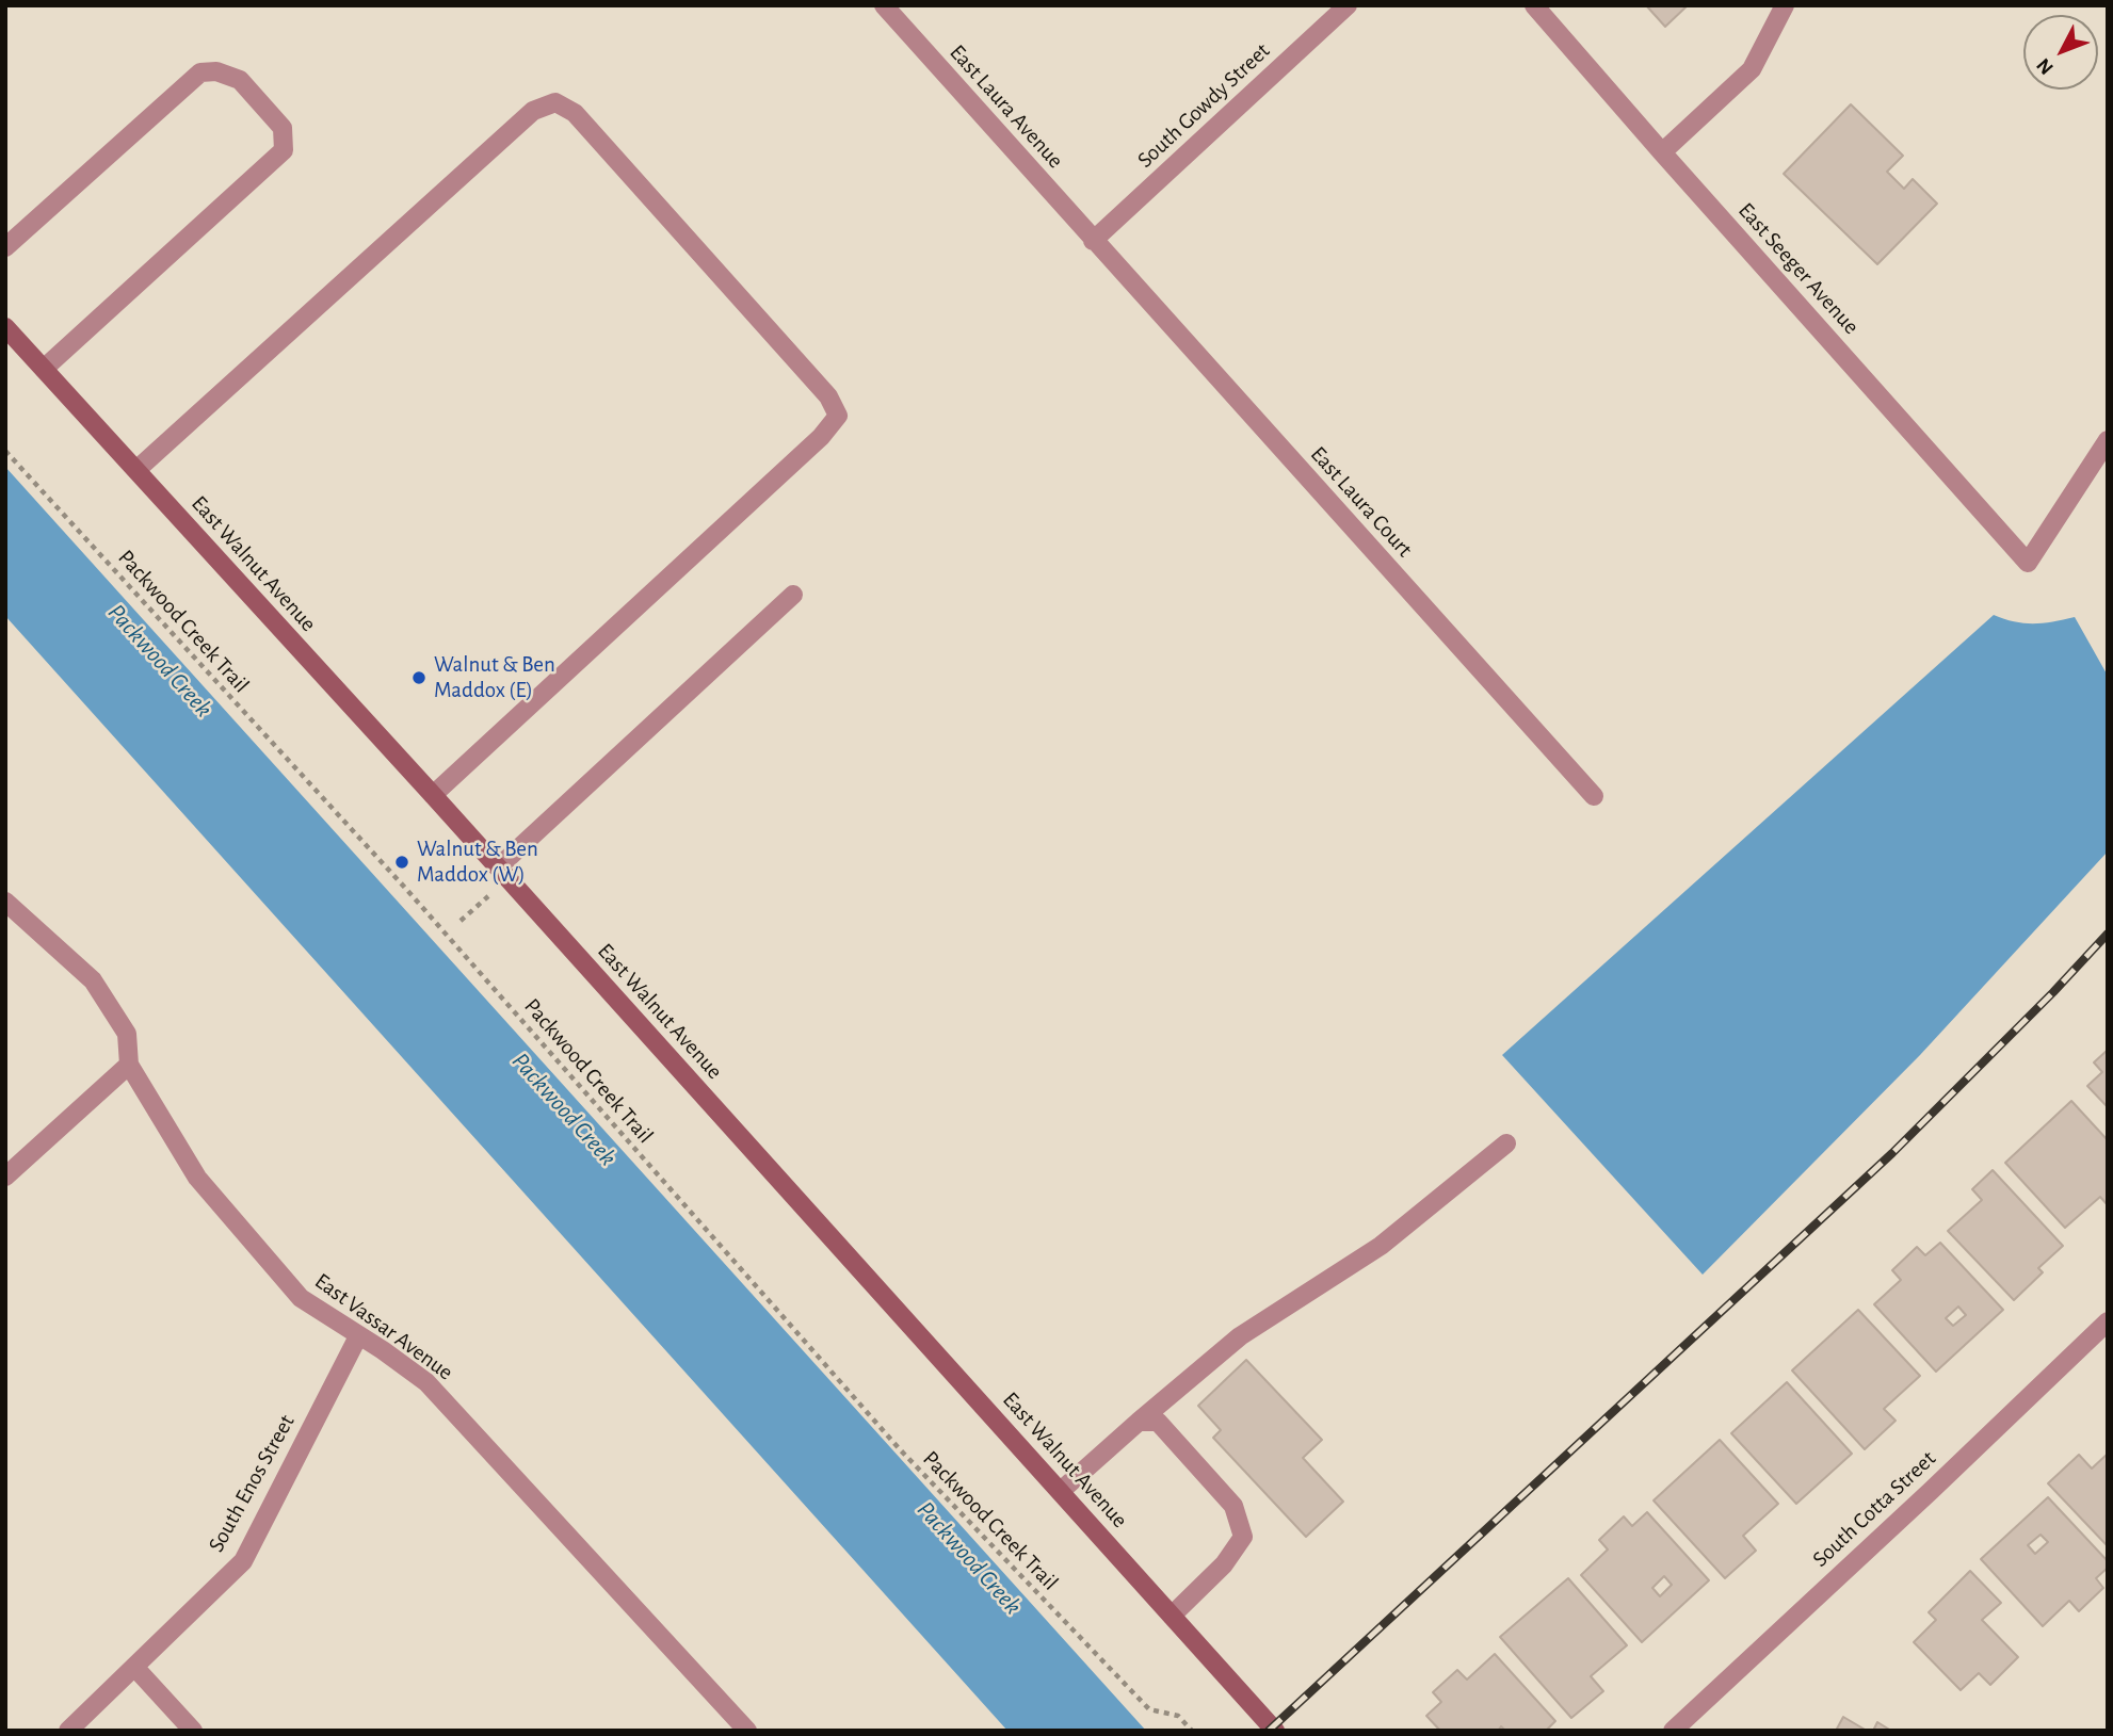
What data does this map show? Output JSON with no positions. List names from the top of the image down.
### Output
{
  "streets": {
    "main road": ["East Walnut Avenue"],
    "street": [
      "South Gowdy Street",
      "East Laura Avenue",
      "East Seeger Avenue",
      "East Laura Court",
      "East Vassar Avenue",
      "South Enos Street",
      "South Cotta Street"
    ],
    "path": ["Packwood Creek Trail"]
  },
  "crossings": [
    ["South Gowdy Street", "East Laura Avenue"],
    ["South Gowdy Street", "East Laura Court"],
    ["East Laura Avenue", "East Laura Court"],
    ["East Vassar Avenue", "South Enos Street"]
  ],
  "water": ["Packwood Creek"],
  "places": ["Walnut & Ben Maddox (E)", "Walnut & Ben Maddox (W)"],
  "north": "bottom left"
}
